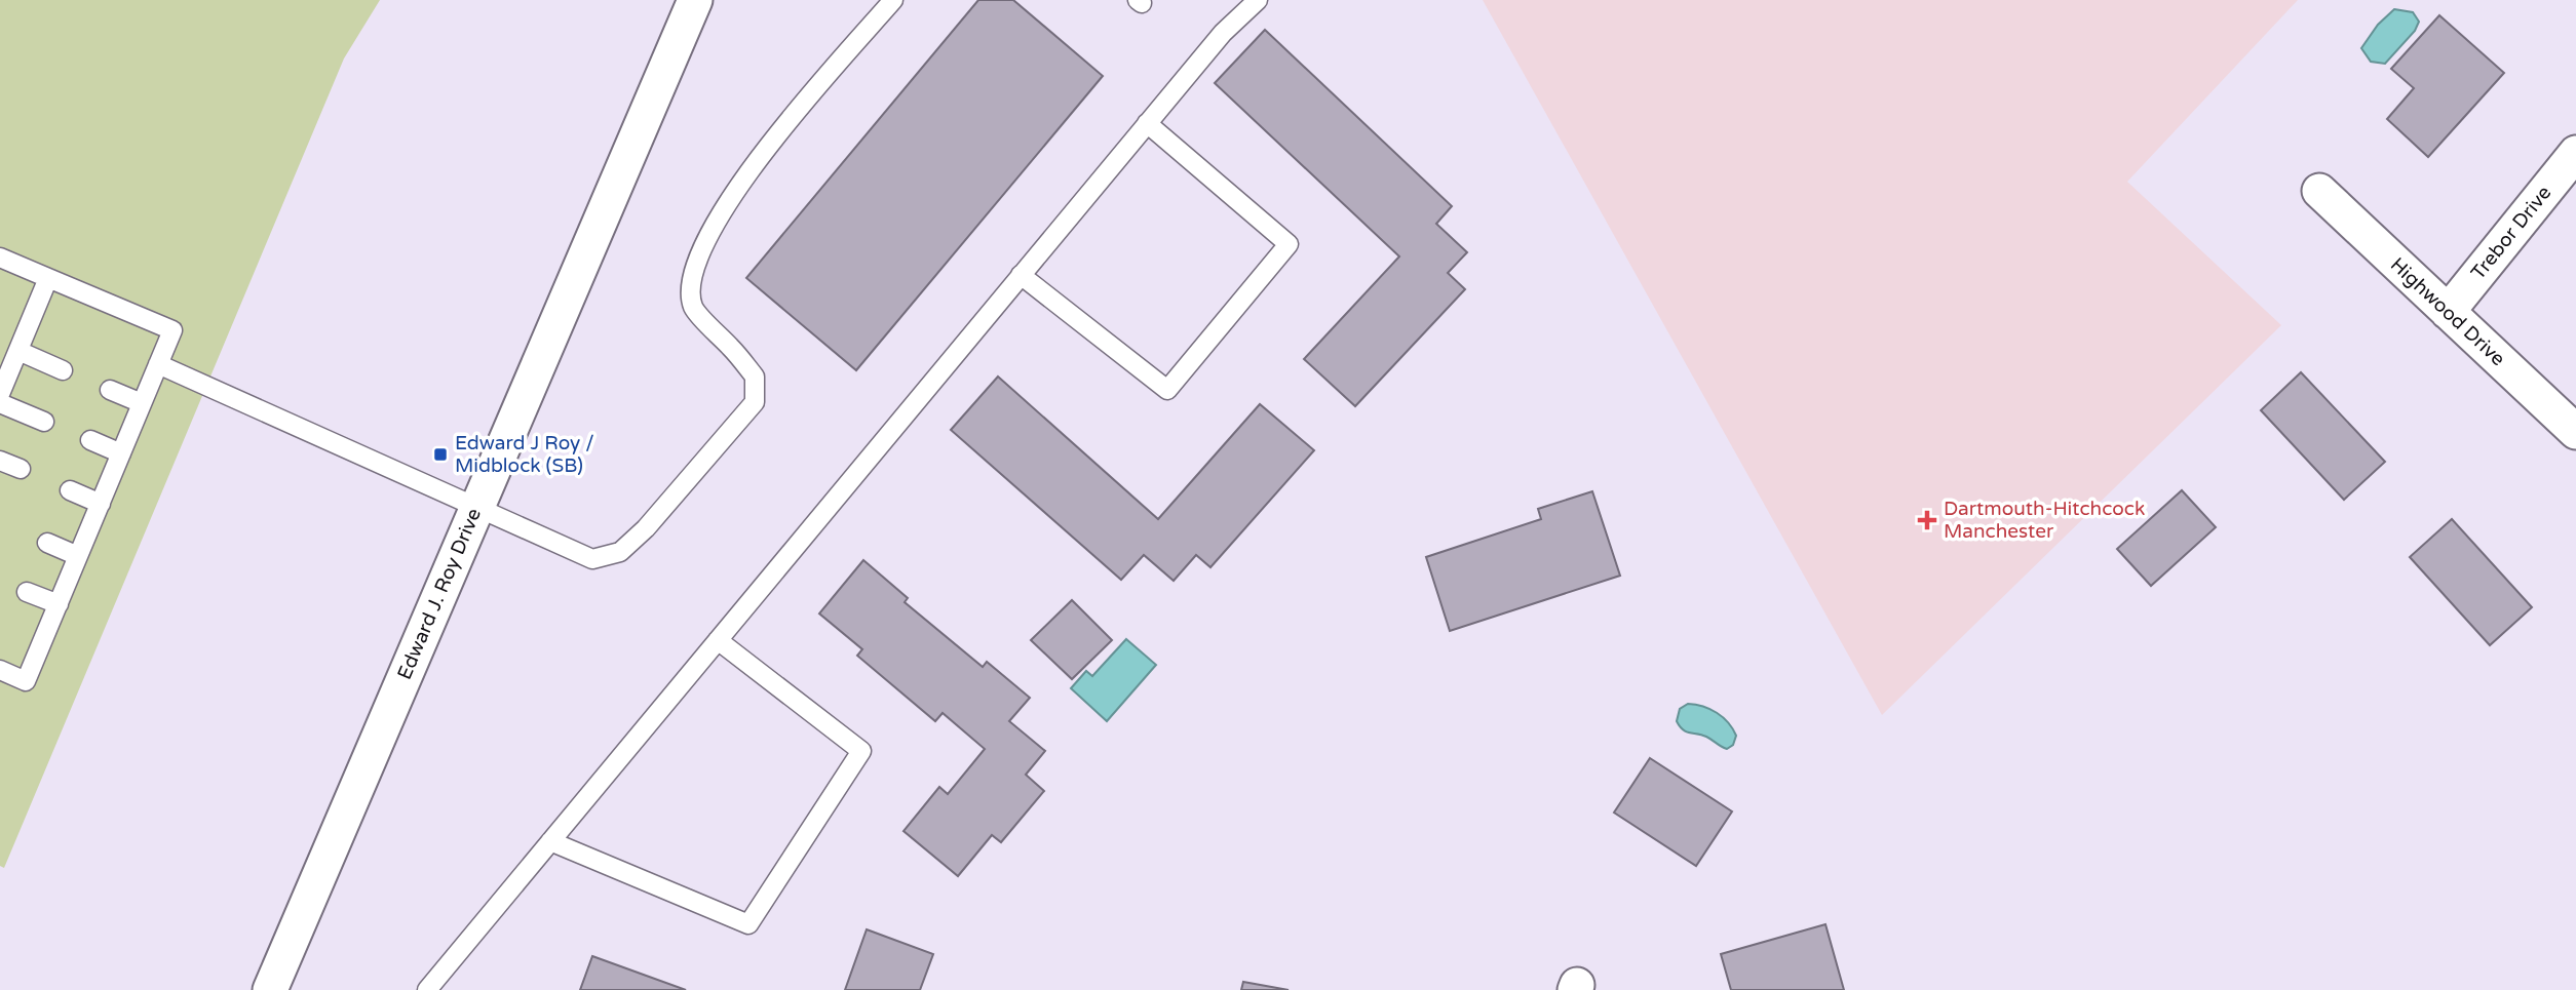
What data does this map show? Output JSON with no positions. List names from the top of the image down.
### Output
{
  "streets": {
    "street": ["Trebor Drive", "Highwood Drive", "Edward J. Roy Drive"]
  },
  "crossings": [
    ["Trebor Drive", "Highwood Drive"]
  ],
  "places": {
    "transit": ["Edward J Roy / Midblock (SB)"],
    "health": ["Dartmouth-Hitchcock Manchester"]
  }
}
